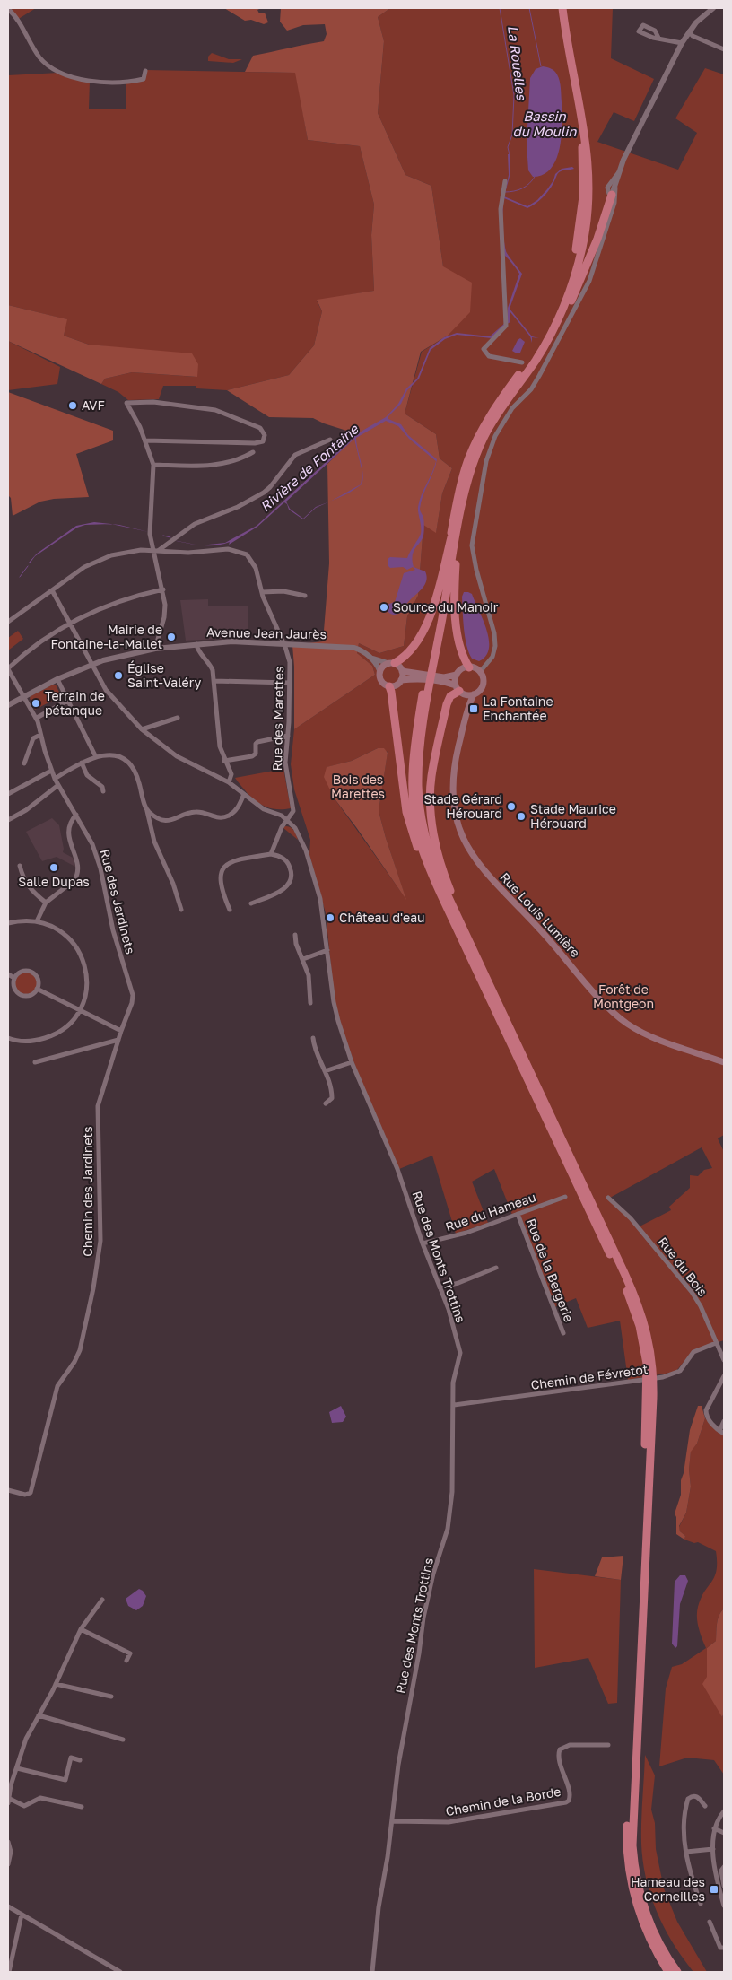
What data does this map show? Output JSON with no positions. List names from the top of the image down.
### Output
{
  "streets": {
    "main road": ["Rue Louis Lumière"],
    "street": [
      "Avenue Jean Jaurès",
      "Rue des Marettes",
      "Rue des Jardinets",
      "Chemin des Jardinets",
      "Rue du Hameau",
      "Rue des Monts Trottins",
      "Rue du Bois",
      "Rue de la Bergerie",
      "Chemin de Févretot",
      "Chemin de la Borde"
    ]
  },
  "crossings": [
    ["Avenue Jean Jaurès", "Rue des Marettes"],
    ["Avenue Jean Jaurès", "Rue des Jardinets"],
    ["Avenue Jean Jaurès", "Rue des Monts Trottins"],
    ["Rue des Marettes", "Rue des Monts Trottins"],
    ["Rue des Jardinets", "Chemin des Jardinets"],
    ["Rue du Hameau", "Rue des Monts Trottins"],
    ["Rue du Hameau", "Rue de la Bergerie"],
    ["Rue des Monts Trottins", "Chemin de Févretot"],
    ["Rue des Monts Trottins", "Chemin de la Borde"],
    ["Rue du Bois", "Chemin de Févretot"]
  ],
  "water": ["La Rouelles", "Bassin du Moulin", "Rivière de Fontaine"],
  "parks": ["Bois des Marettes", "Forêt de Montgeon"],
  "places": {
    "other": [
      "AVF",
      "Source du Manoir",
      "Mairie de Fontaine-la-Mallet",
      "Église Saint-Valéry",
      "Terrain de pétanque",
      "Stade Gérard Hérouard",
      "Stade Maurice Hérouard",
      "Salle Dupas",
      "Château d'eau"
    ],
    "transit": ["La Fontaine Enchantée", "Hameau des Corneilles"]
  }
}
